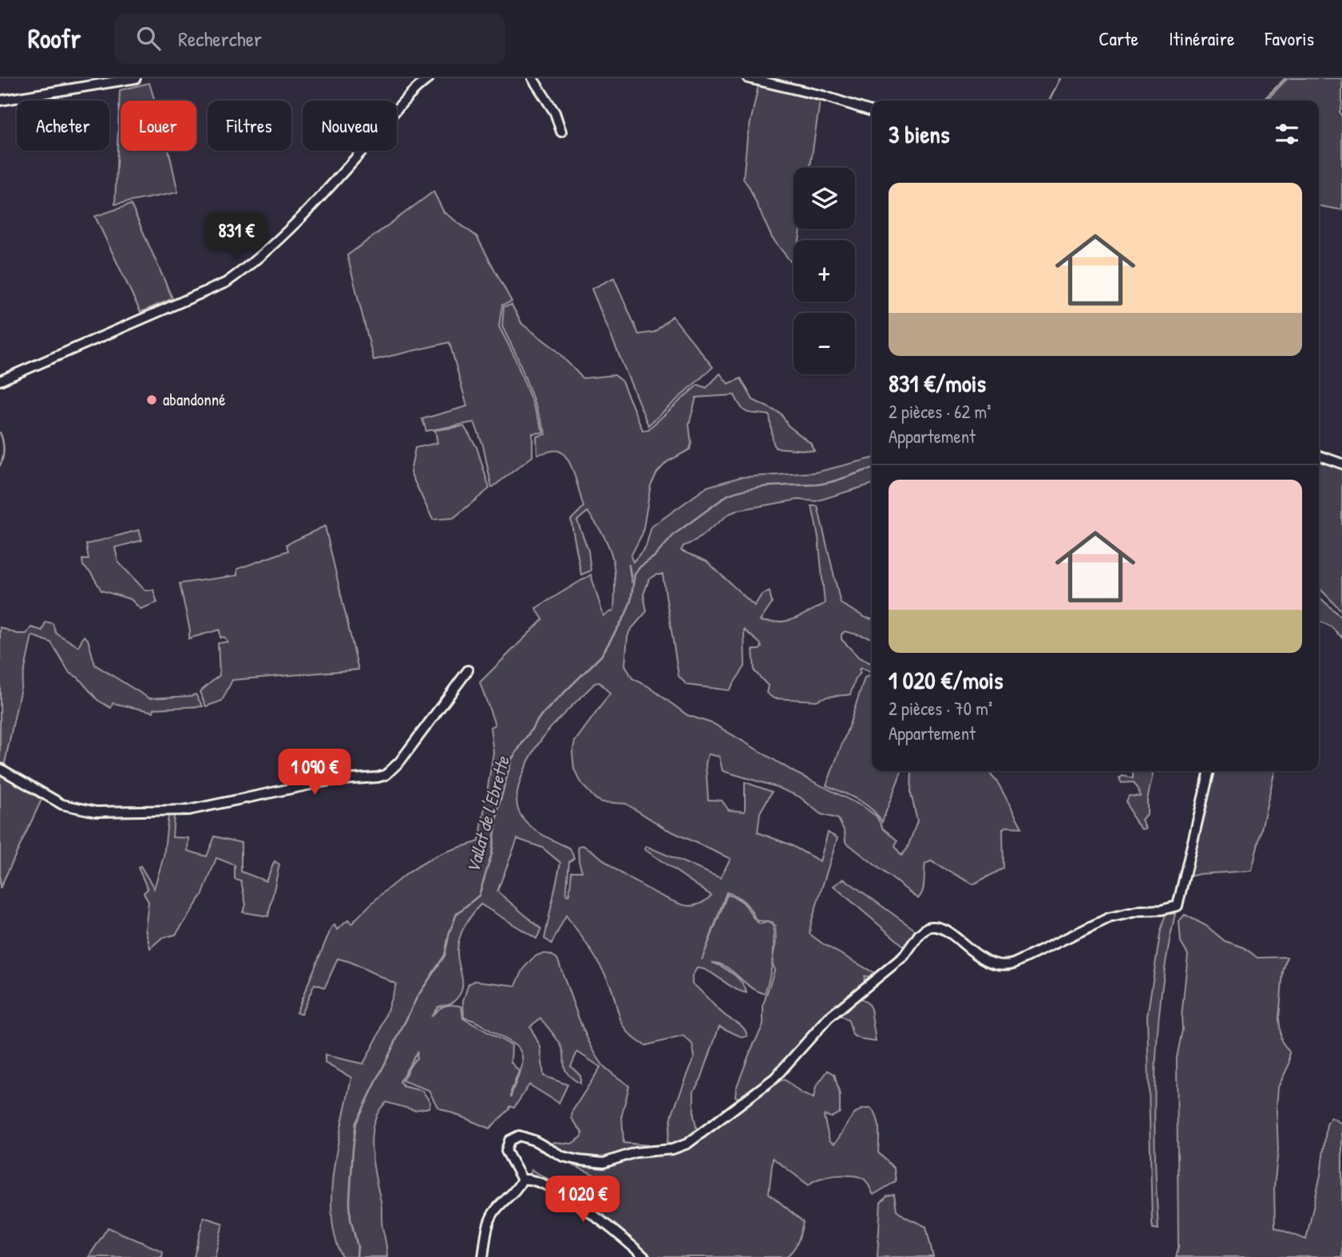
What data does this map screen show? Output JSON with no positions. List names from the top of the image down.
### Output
{
  "water": ["Vallat de l'Ebrette"],
  "places": ["abandonné"],
  "page": {
    "header": "Roofr",
    "search": "Rechercher",
    "nav": ["Carte", "Itinéraire", "Favoris"],
    "chip": [
      "Acheter",
      "Louer",
      "Filtres",
      "Nouveau"
    ],
    "heading": "3 biens",
    "map_buttons": ["+", "−"],
    "list": [
      {
        "name": "831 €/mois",
        "note": "2 pièces · 62 m² · Appartement"
      },
      {
        "name": "1 020 €/mois",
        "note": "2 pièces · 70 m² · Appartement"
      }
    ],
    "price": ["831 €", "1 090 €", "1 020 €"]
  }
}
